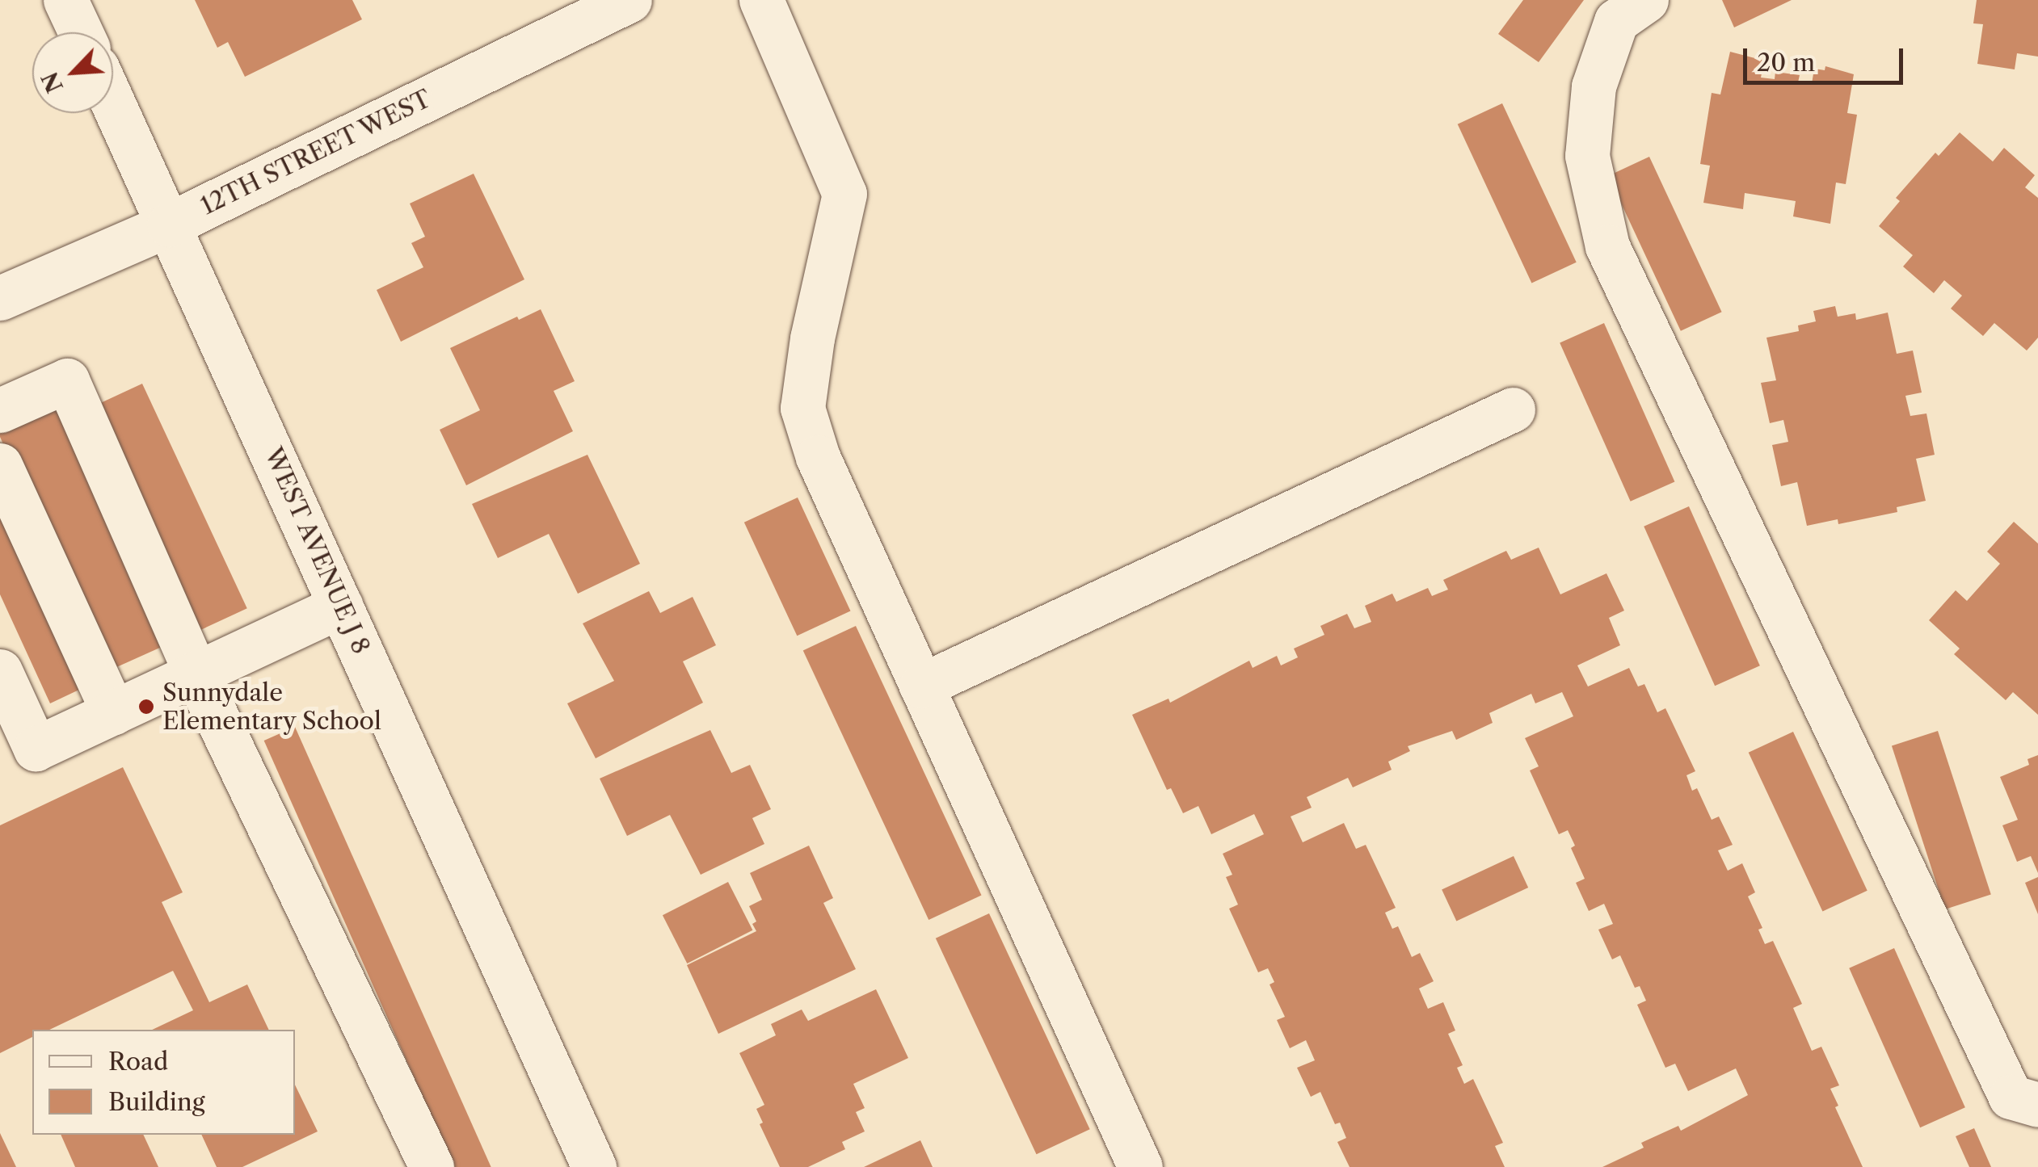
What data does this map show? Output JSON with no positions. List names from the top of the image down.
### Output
{
  "streets": {
    "street": ["12TH STREET WEST", "WEST AVENUE J 8"]
  },
  "crossings": [
    ["12TH STREET WEST", "WEST AVENUE J 8"]
  ],
  "places": ["Sunnydale Elementary School"],
  "legend": ["Road", "Building"],
  "scale_bar": "20 m",
  "north": "bottom left"
}
